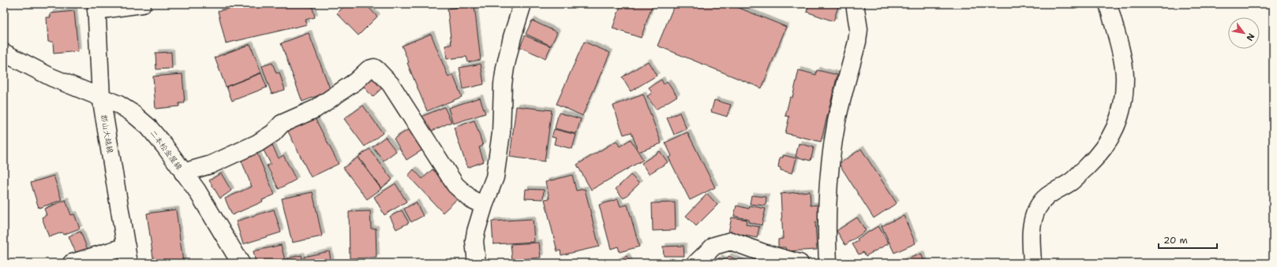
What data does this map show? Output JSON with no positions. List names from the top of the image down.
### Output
{
  "streets": {
    "street": ["郡山大越線", "二本松金屋線"]
  },
  "crossings": [
    ["郡山大越線", "二本松金屋線"]
  ],
  "scale_bar": "20 m",
  "north": "bottom right"
}
